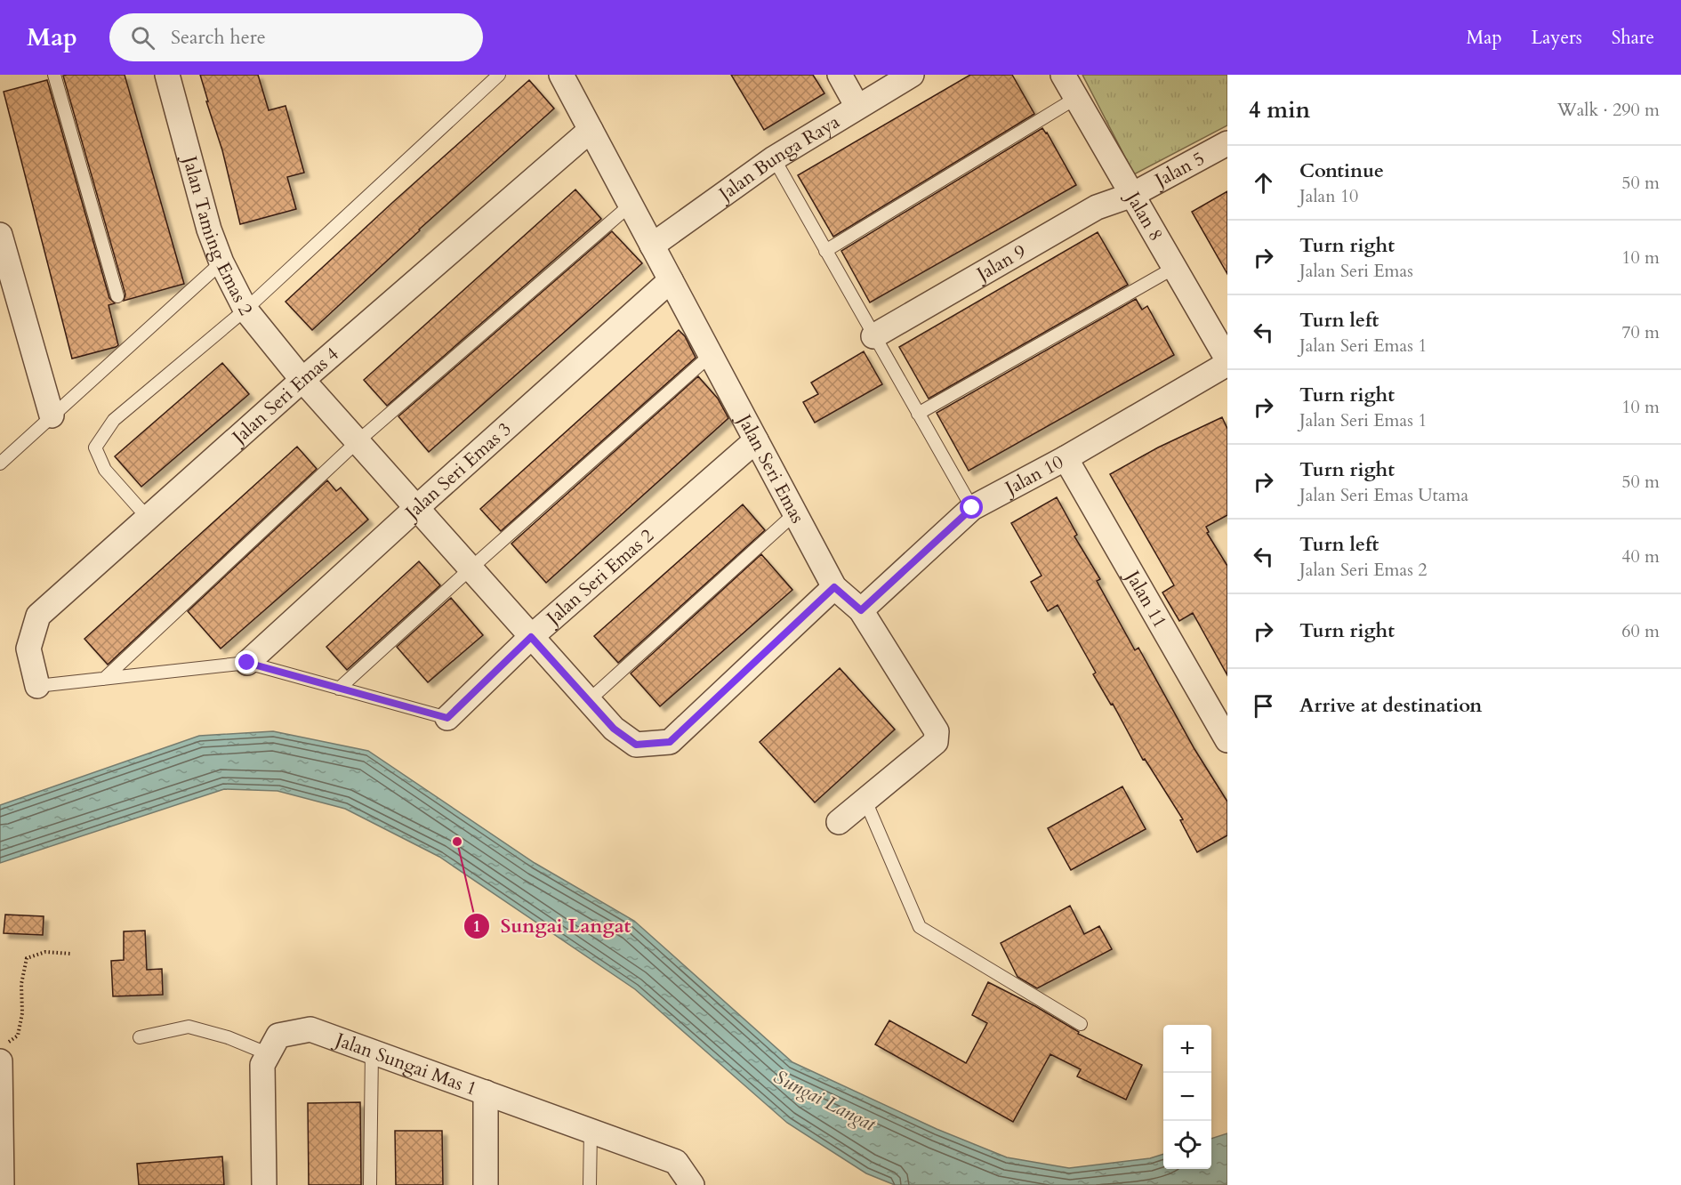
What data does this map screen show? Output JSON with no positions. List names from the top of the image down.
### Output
{
  "streets": {
    "street": [
      "Jalan Bunga Raya",
      "Jalan 5",
      "Jalan 8",
      "Jalan Taming Emas 2",
      "Jalan 9",
      "Jalan Seri Emas 4",
      "Jalan Seri Emas",
      "Jalan Seri Emas 3",
      "Jalan 10",
      "Jalan Seri Emas 2",
      "Jalan 11",
      "Jalan Sungai Mas 1"
    ]
  },
  "crossings": [
    ["Jalan Bunga Raya", "Jalan Seri Emas"],
    ["Jalan 5", "Jalan 8"],
    ["Jalan 5", "Jalan 9"],
    ["Jalan 8", "Jalan 9"],
    ["Jalan Taming Emas 2", "Jalan Seri Emas 4"],
    ["Jalan Taming Emas 2", "Jalan Seri Emas"],
    ["Jalan Taming Emas 2", "Jalan Seri Emas 3"],
    ["Jalan Taming Emas 2", "Jalan Seri Emas 2"],
    ["Jalan Seri Emas 4", "Jalan Seri Emas"],
    ["Jalan Seri Emas", "Jalan Seri Emas 3"],
    ["Jalan Seri Emas", "Jalan 10"],
    ["Jalan Seri Emas", "Jalan Seri Emas 2"],
    ["Jalan 10", "Jalan 11"]
  ],
  "water": ["Sungai Langat"],
  "places": ["Sungai Langat"],
  "page": {
    "header": "Map",
    "search": "Search here",
    "nav": ["Map", "Layers", "Share"],
    "heading": ["4 min", "Walk · 290 m"],
    "list": [
      ["Continue", "Jalan 10", "50 m"],
      ["Turn right", "Jalan Seri Emas", "10 m"],
      ["Turn left", "Jalan Seri Emas 1", "70 m"],
      ["Turn right", "Jalan Seri Emas 1", "10 m"],
      ["Turn right", "Jalan Seri Emas Utama", "50 m"],
      ["Turn left", "Jalan Seri Emas 2", "40 m"],
      ["Turn right", "60 m"],
      "Arrive at destination"
    ],
    "map_buttons": ["+", "−"]
  }
}
